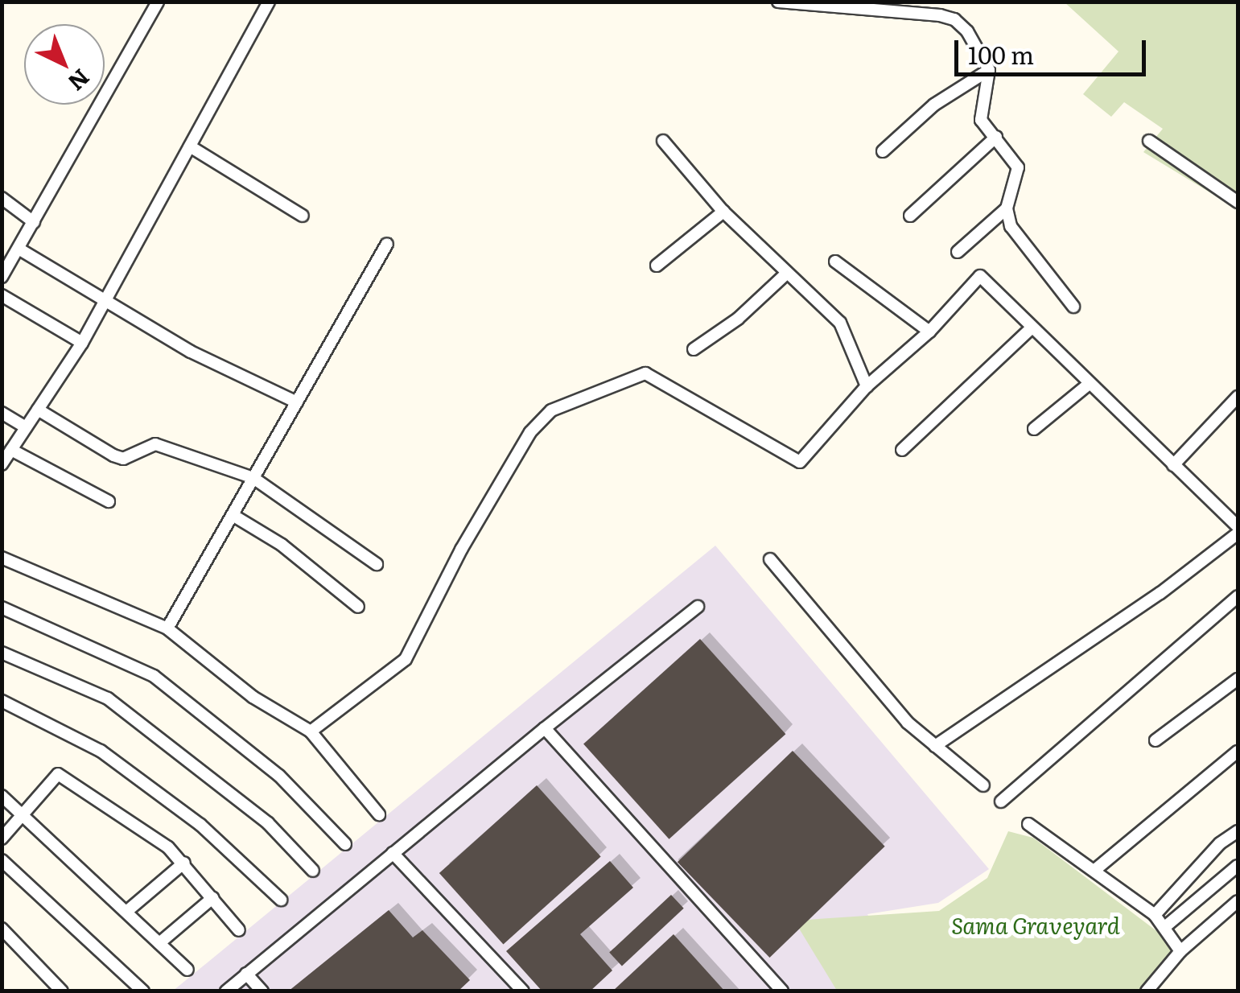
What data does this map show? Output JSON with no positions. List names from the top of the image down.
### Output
{
  "parks": ["Sama Graveyard"],
  "scale_bar": "100 m",
  "north": "bottom right"
}
